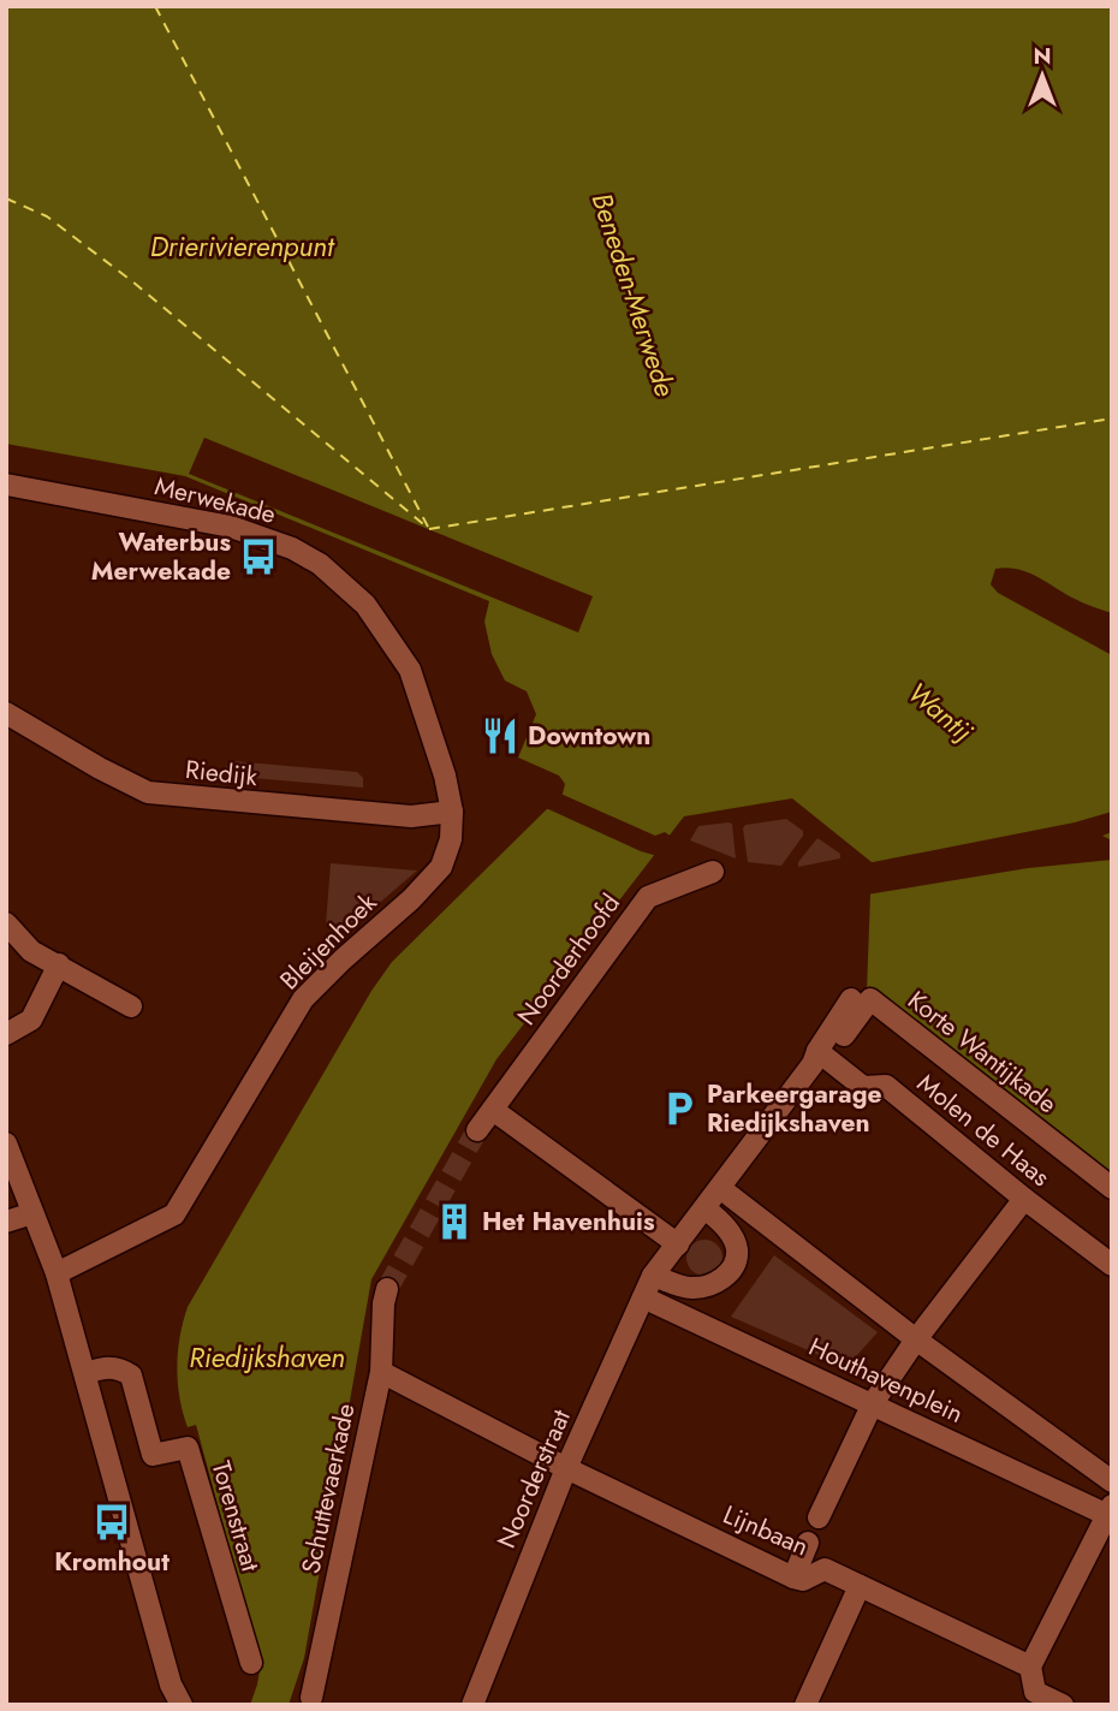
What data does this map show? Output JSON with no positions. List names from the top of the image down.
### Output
{
  "streets": {
    "street": [
      "Merwekade",
      "Riedijk",
      "Bleijenhoek",
      "Noorderhoofd",
      "Korte Wantijkade",
      "Molen de Haas",
      "Houthavenplein",
      "Noorderstraat",
      "Schuttevaerkade",
      "Torenstraat",
      "Lijnbaan"
    ]
  },
  "crossings": [
    ["Merwekade", "Bleijenhoek"],
    ["Riedijk", "Bleijenhoek"],
    ["Korte Wantijkade", "Molen de Haas"],
    ["Korte Wantijkade", "Noorderstraat"],
    ["Molen de Haas", "Noorderstraat"],
    ["Houthavenplein", "Noorderstraat"],
    ["Noorderstraat", "Lijnbaan"],
    ["Schuttevaerkade", "Lijnbaan"]
  ],
  "water": [
    "Drierivierenpunt",
    "Beneden-Merwede",
    "Wantij",
    "Riedijkshaven"
  ],
  "places": {
    "bus stop": ["Waterbus Merwekade", "Kromhout"],
    "restaurant": ["Downtown"],
    "parking": ["Parkeergarage Riedijkshaven"],
    "building": ["Het Havenhuis"]
  },
  "north": "top"
}
